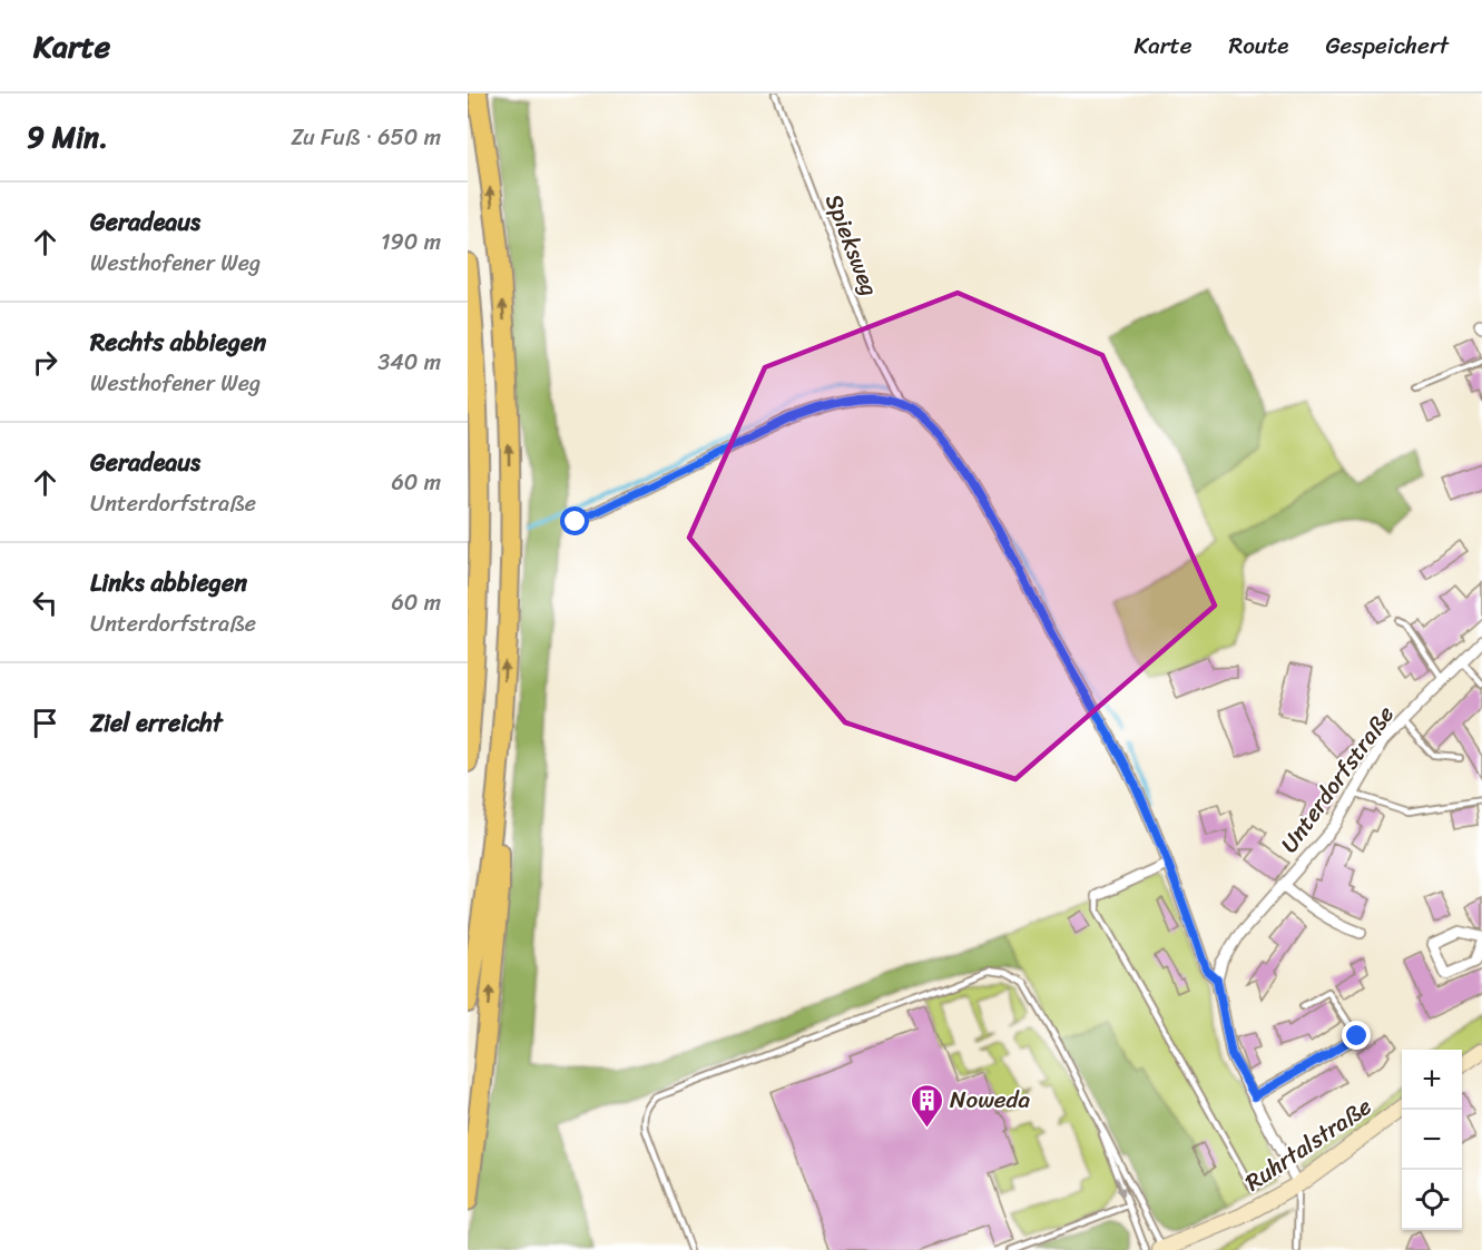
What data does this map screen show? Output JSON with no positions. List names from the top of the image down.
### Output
{
  "streets": {
    "main road": ["Ruhrtalstraße"],
    "street": ["Unterdorfstraße"],
    "lane": ["Spieksweg"]
  },
  "places": {
    "building": ["Noweda"]
  },
  "page": {
    "header": "Karte",
    "nav": ["Karte", "Route", "Gespeichert"],
    "heading": ["9 Min.", "Zu Fuß · 650 m"],
    "list": [
      ["Geradeaus", "Westhofener Weg", "190 m"],
      ["Rechts abbiegen", "Westhofener Weg", "340 m"],
      ["Geradeaus", "Unterdorfstraße", "60 m"],
      ["Links abbiegen", "Unterdorfstraße", "60 m"],
      "Ziel erreicht"
    ],
    "map_buttons": ["+", "−"]
  }
}
